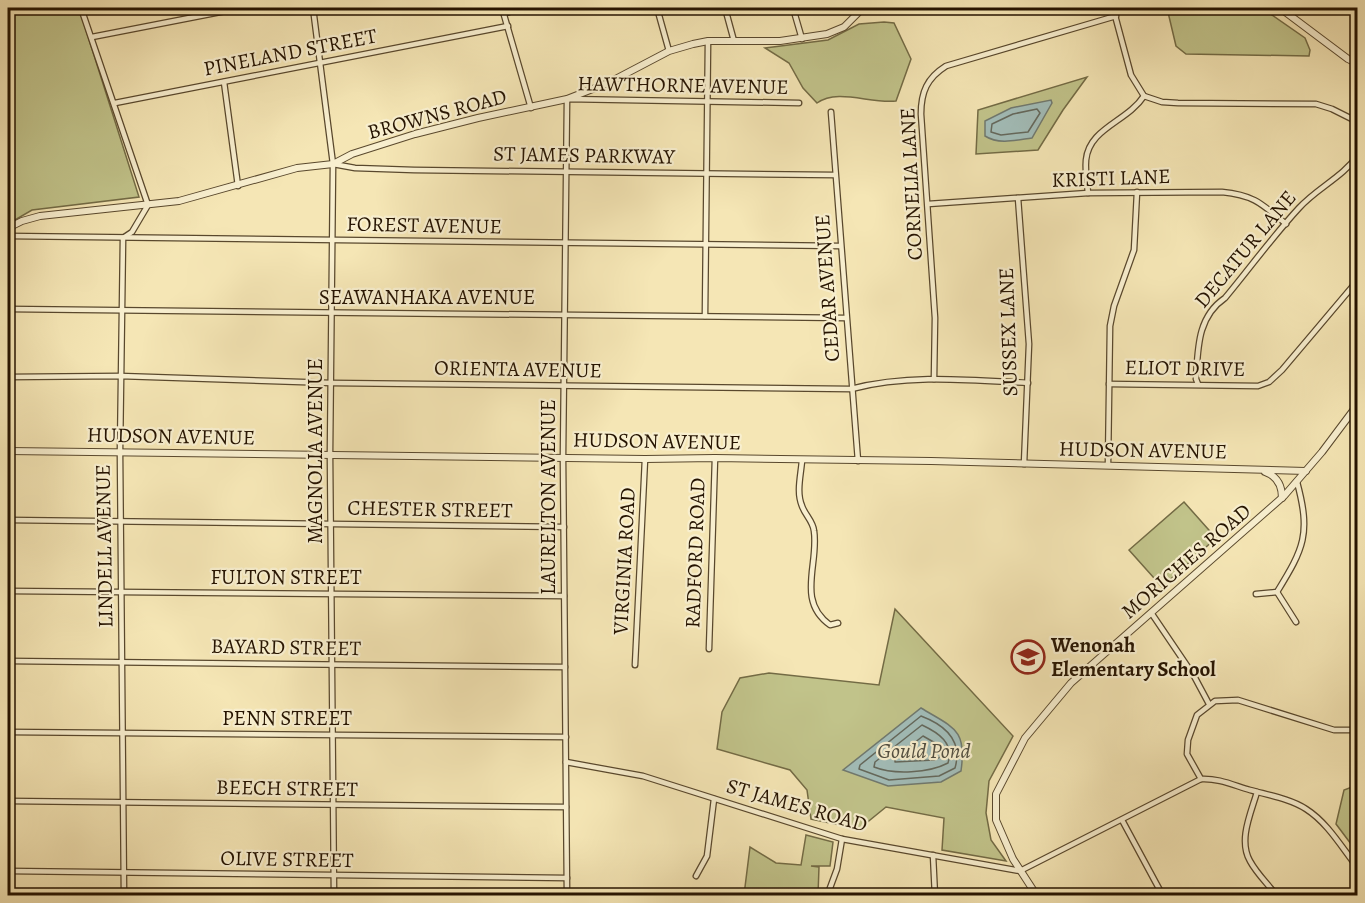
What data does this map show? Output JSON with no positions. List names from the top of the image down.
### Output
{
  "streets": {
    "street": [
      "PINELAND STREET",
      "HAWTHORNE AVENUE",
      "BROWNS ROAD",
      "ST JAMES PARKWAY",
      "KRISTI LANE",
      "CORNELIA LANE",
      "FOREST AVENUE",
      "DECATUR LANE",
      "CEDAR AVENUE",
      "SEAWANHAKA AVENUE",
      "SUSSEX LANE",
      "ELIOT DRIVE",
      "ORIENTA AVENUE",
      "HUDSON AVENUE",
      "MAGNOLIA AVENUE",
      "LAURELTON AVENUE",
      "CHESTER STREET",
      "LINDELL AVENUE",
      "RADFORD ROAD",
      "VIRGINIA ROAD",
      "MORICHES ROAD",
      "FULTON STREET",
      "BAYARD STREET",
      "PENN STREET",
      "BEECH STREET",
      "ST JAMES ROAD",
      "OLIVE STREET"
    ]
  },
  "crossings": [
    ["PINELAND STREET", "MAGNOLIA AVENUE"],
    ["HAWTHORNE AVENUE", "BROWNS ROAD"],
    ["HAWTHORNE AVENUE", "LAURELTON AVENUE"],
    ["BROWNS ROAD", "ST JAMES PARKWAY"],
    ["BROWNS ROAD", "MAGNOLIA AVENUE"],
    ["BROWNS ROAD", "LAURELTON AVENUE"],
    ["ST JAMES PARKWAY", "CEDAR AVENUE"],
    ["ST JAMES PARKWAY", "MAGNOLIA AVENUE"],
    ["ST JAMES PARKWAY", "LAURELTON AVENUE"],
    ["KRISTI LANE", "CORNELIA LANE"],
    ["KRISTI LANE", "DECATUR LANE"],
    ["KRISTI LANE", "SUSSEX LANE"],
    ["CORNELIA LANE", "ORIENTA AVENUE"],
    ["FOREST AVENUE", "CEDAR AVENUE"],
    ["FOREST AVENUE", "MAGNOLIA AVENUE"],
    ["FOREST AVENUE", "LAURELTON AVENUE"],
    ["FOREST AVENUE", "LINDELL AVENUE"],
    ["DECATUR LANE", "ELIOT DRIVE"],
    ["CEDAR AVENUE", "SEAWANHAKA AVENUE"],
    ["CEDAR AVENUE", "ORIENTA AVENUE"],
    ["CEDAR AVENUE", "HUDSON AVENUE"],
    ["SEAWANHAKA AVENUE", "MAGNOLIA AVENUE"],
    ["SEAWANHAKA AVENUE", "LAURELTON AVENUE"],
    ["SEAWANHAKA AVENUE", "LINDELL AVENUE"],
    ["SUSSEX LANE", "ORIENTA AVENUE"],
    ["SUSSEX LANE", "HUDSON AVENUE"],
    ["ORIENTA AVENUE", "MAGNOLIA AVENUE"],
    ["ORIENTA AVENUE", "LAURELTON AVENUE"],
    ["ORIENTA AVENUE", "LINDELL AVENUE"],
    ["HUDSON AVENUE", "MAGNOLIA AVENUE"],
    ["HUDSON AVENUE", "LAURELTON AVENUE"],
    ["HUDSON AVENUE", "LINDELL AVENUE"],
    ["HUDSON AVENUE", "RADFORD ROAD"],
    ["HUDSON AVENUE", "VIRGINIA ROAD"],
    ["HUDSON AVENUE", "MORICHES ROAD"],
    ["MAGNOLIA AVENUE", "CHESTER STREET"],
    ["MAGNOLIA AVENUE", "FULTON STREET"],
    ["MAGNOLIA AVENUE", "BAYARD STREET"],
    ["MAGNOLIA AVENUE", "PENN STREET"],
    ["MAGNOLIA AVENUE", "BEECH STREET"],
    ["MAGNOLIA AVENUE", "OLIVE STREET"],
    ["LAURELTON AVENUE", "CHESTER STREET"],
    ["LAURELTON AVENUE", "FULTON STREET"],
    ["LAURELTON AVENUE", "BAYARD STREET"],
    ["LAURELTON AVENUE", "PENN STREET"],
    ["LAURELTON AVENUE", "BEECH STREET"],
    ["LAURELTON AVENUE", "ST JAMES ROAD"],
    ["LAURELTON AVENUE", "OLIVE STREET"],
    ["CHESTER STREET", "LINDELL AVENUE"],
    ["LINDELL AVENUE", "FULTON STREET"],
    ["LINDELL AVENUE", "BAYARD STREET"],
    ["LINDELL AVENUE", "PENN STREET"],
    ["LINDELL AVENUE", "BEECH STREET"],
    ["LINDELL AVENUE", "OLIVE STREET"],
    ["MORICHES ROAD", "ST JAMES ROAD"]
  ],
  "water": ["Gould Pond"],
  "places": {
    "school or university": ["Wenonah Elementary School"]
  }
}
